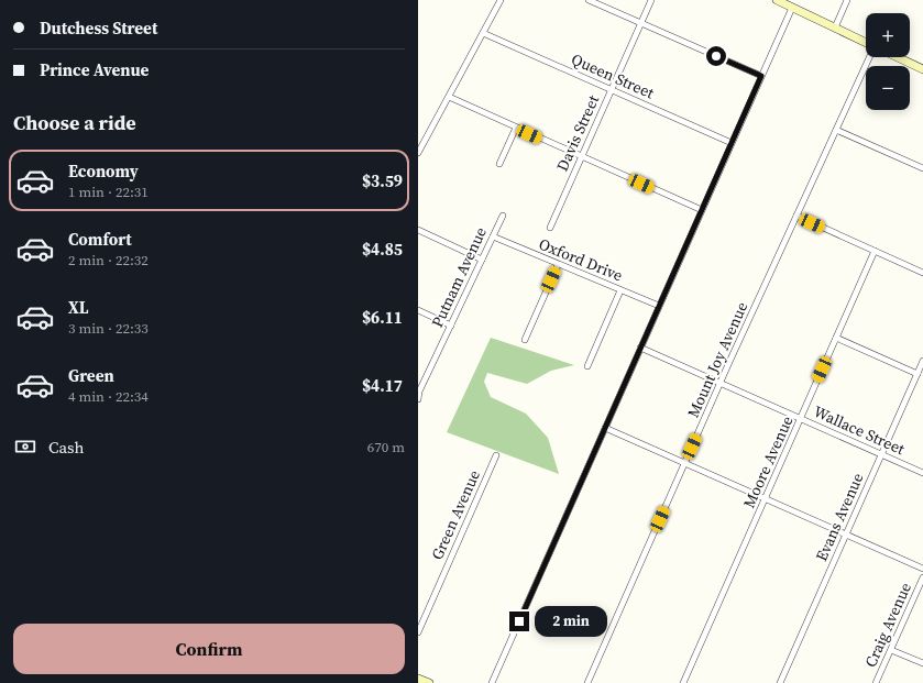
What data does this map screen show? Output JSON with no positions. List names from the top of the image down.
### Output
{
  "streets": {
    "street": [
      "Queen Street",
      "Davis Street",
      "Oxford Drive",
      "Putnam Avenue",
      "Mount Joy Avenue",
      "Wallace Street",
      "Moore Avenue",
      "Green Avenue",
      "Evans Avenue",
      "Craig Avenue"
    ]
  },
  "crossings": [
    ["Queen Street", "Davis Street"],
    ["Oxford Drive", "Putnam Avenue"],
    ["Mount Joy Avenue", "Wallace Street"],
    ["Wallace Street", "Moore Avenue"],
    ["Wallace Street", "Evans Avenue"]
  ],
  "page": {
    "banner": ["Dutchess Street", "Prince Avenue"],
    "map_buttons": ["+", "−"],
    "heading": "Choose a ride",
    "list": [
      {
        "name": "Economy",
        "note": "1 min · 22:31",
        "value": "$3.59"
      },
      {
        "name": "Comfort",
        "note": "2 min · 22:32",
        "value": "$4.85"
      },
      {
        "name": "XL",
        "note": "3 min · 22:33",
        "value": "$6.11"
      },
      {
        "name": "Green",
        "note": "4 min · 22:34",
        "value": "$4.17"
      }
    ],
    "pay": ["Cash", "670 m"],
    "bubble": "2 min",
    "buttons": "Confirm"
  }
}
